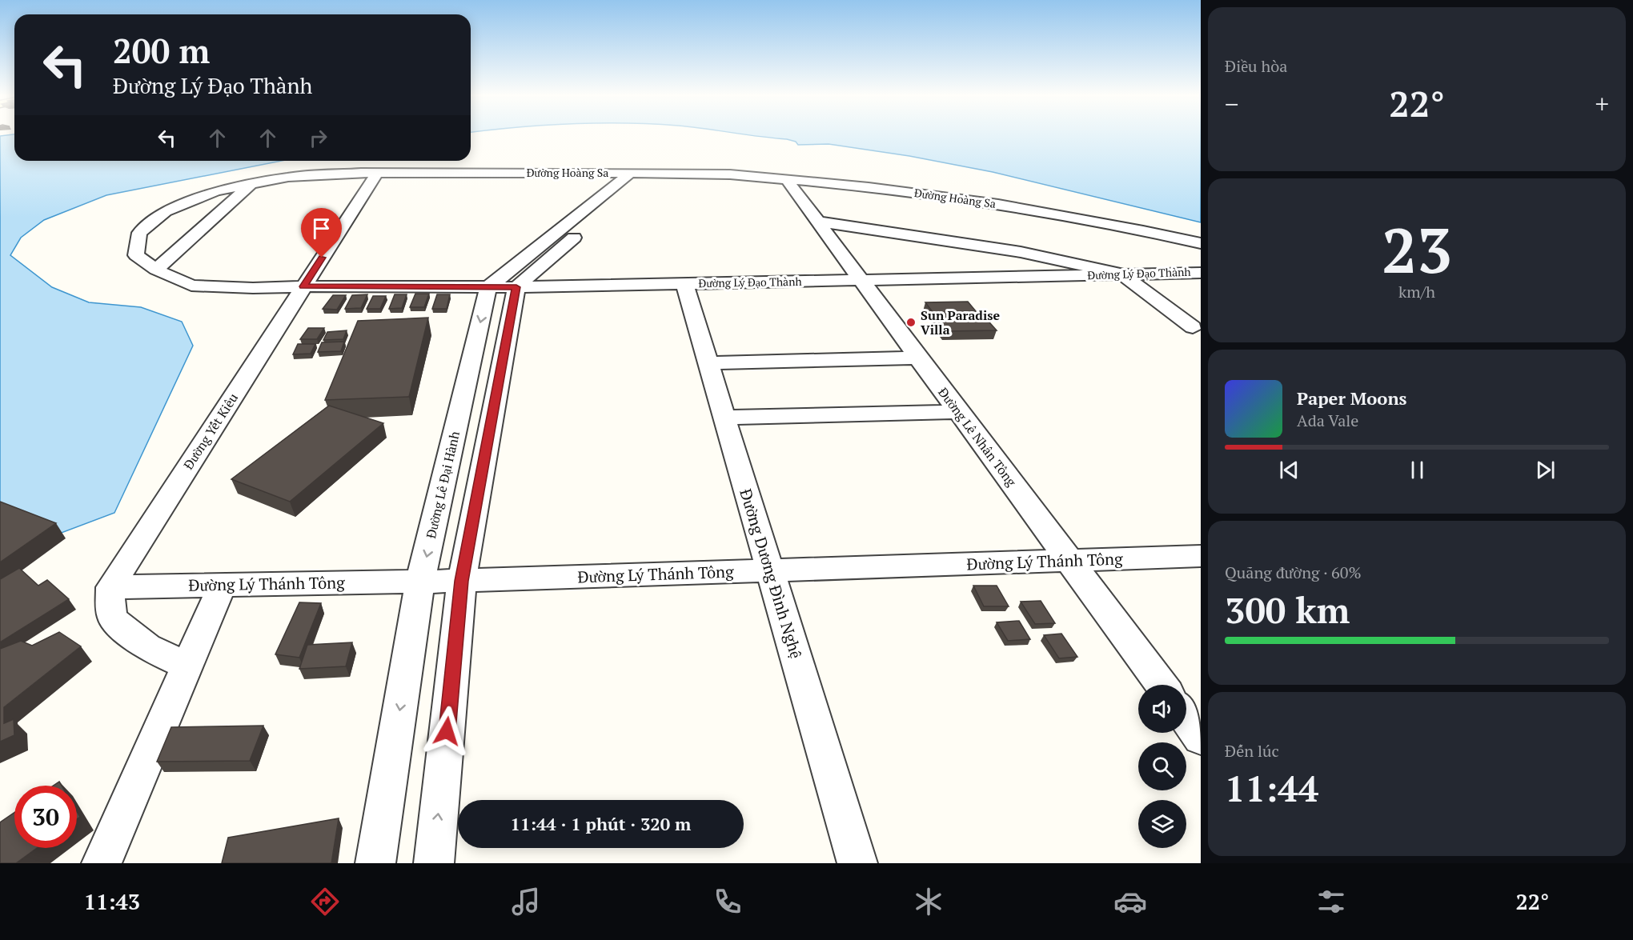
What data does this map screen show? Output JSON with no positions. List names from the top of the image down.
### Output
{
  "streets": {
    "street": [
      "Đường Hoàng Sa",
      "Đường Lý Đạo Thành",
      "Đường Yết Kiêu",
      "Đường Lê Nhân Tông",
      "Đường Lê Đại Hành",
      "Đường Lý Thánh Tông",
      "Đường Dương Đình Nghệ"
    ]
  },
  "crossings": [
    ["Đường Hoàng Sa", "Đường Lý Đạo Thành"],
    ["Đường Hoàng Sa", "Đường Yết Kiêu"],
    ["Đường Hoàng Sa", "Đường Lê Nhân Tông"],
    ["Đường Lý Đạo Thành", "Đường Yết Kiêu"],
    ["Đường Lý Đạo Thành", "Đường Lê Nhân Tông"],
    ["Đường Lý Đạo Thành", "Đường Lê Đại Hành"],
    ["Đường Lý Đạo Thành", "Đường Dương Đình Nghệ"],
    ["Đường Yết Kiêu", "Đường Lý Thánh Tông"],
    ["Đường Lê Nhân Tông", "Đường Lý Thánh Tông"],
    ["Đường Lê Đại Hành", "Đường Lý Thánh Tông"],
    ["Đường Lý Thánh Tông", "Đường Dương Đình Nghệ"]
  ],
  "places": ["Sun Paradise Villa"],
  "page": {
    "tile": [
      "Điều hòa",
      ["23", "km/h"],
      ["Quãng đường · 60%", "300 km"],
      ["Đến lúc", "11:44"]
    ],
    "turn": ["200 m", "Đường Lý Đạo Thành"],
    "heat": ["−", "22°", "+"],
    "song": ["Paper Moons", "Ada Vale"],
    "limit": "30",
    "trip": "11:44 · 1 phút · 320 m",
    "tabs": ["11:43", "22°"]
  }
}
